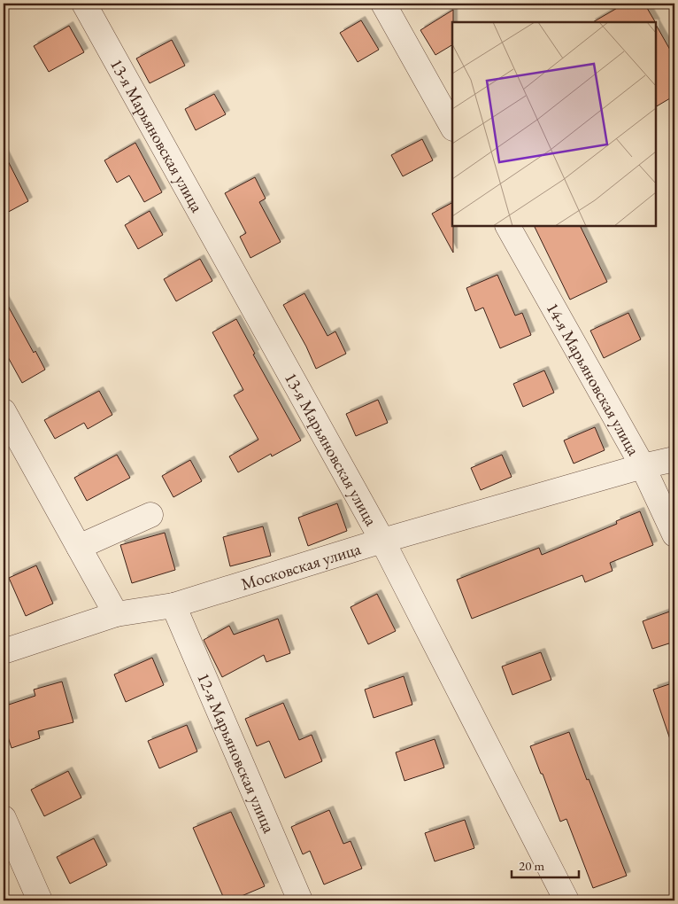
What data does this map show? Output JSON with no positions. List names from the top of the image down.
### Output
{
  "streets": {
    "street": [
      "13-я Марьяновская улица",
      "14-я Марьяновская улица",
      "Московская улица",
      "12-я Марьяновская улица"
    ]
  },
  "crossings": [
    ["13-я Марьяновская улица", "Московская улица"],
    ["14-я Марьяновская улица", "Московская улица"],
    ["Московская улица", "12-я Марьяновская улица"]
  ],
  "scale_bar": "20 m"
}
